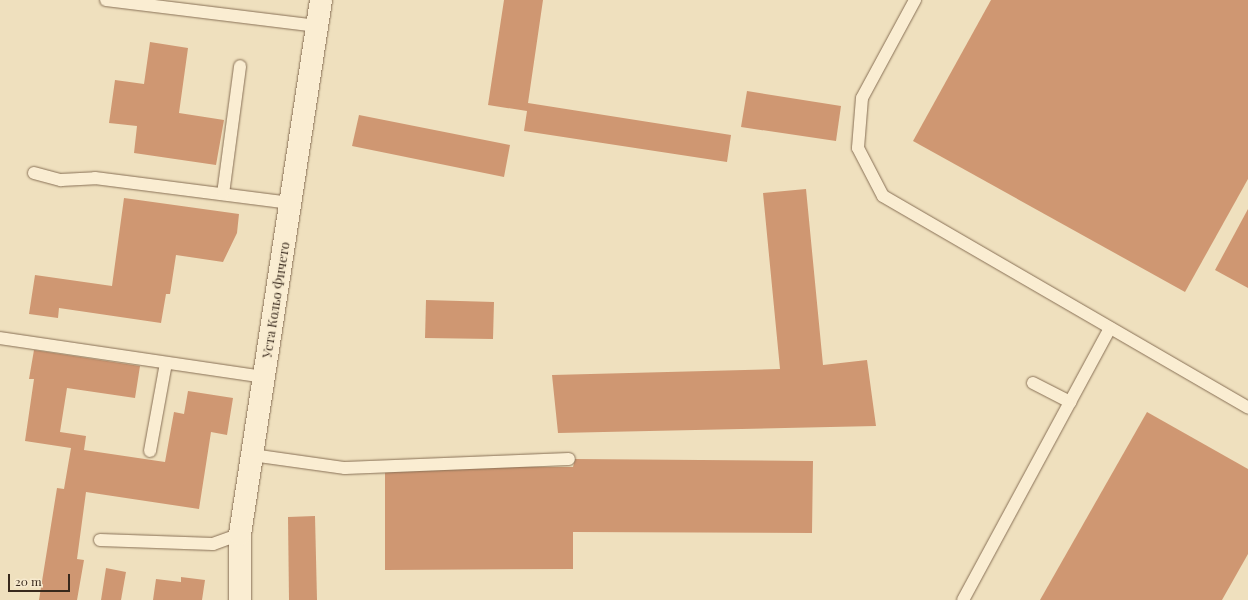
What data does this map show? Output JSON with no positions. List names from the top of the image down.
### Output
{
  "streets": {
    "street": ["Уста Кольо Фичето"]
  },
  "scale_bar": "20 m"
}
